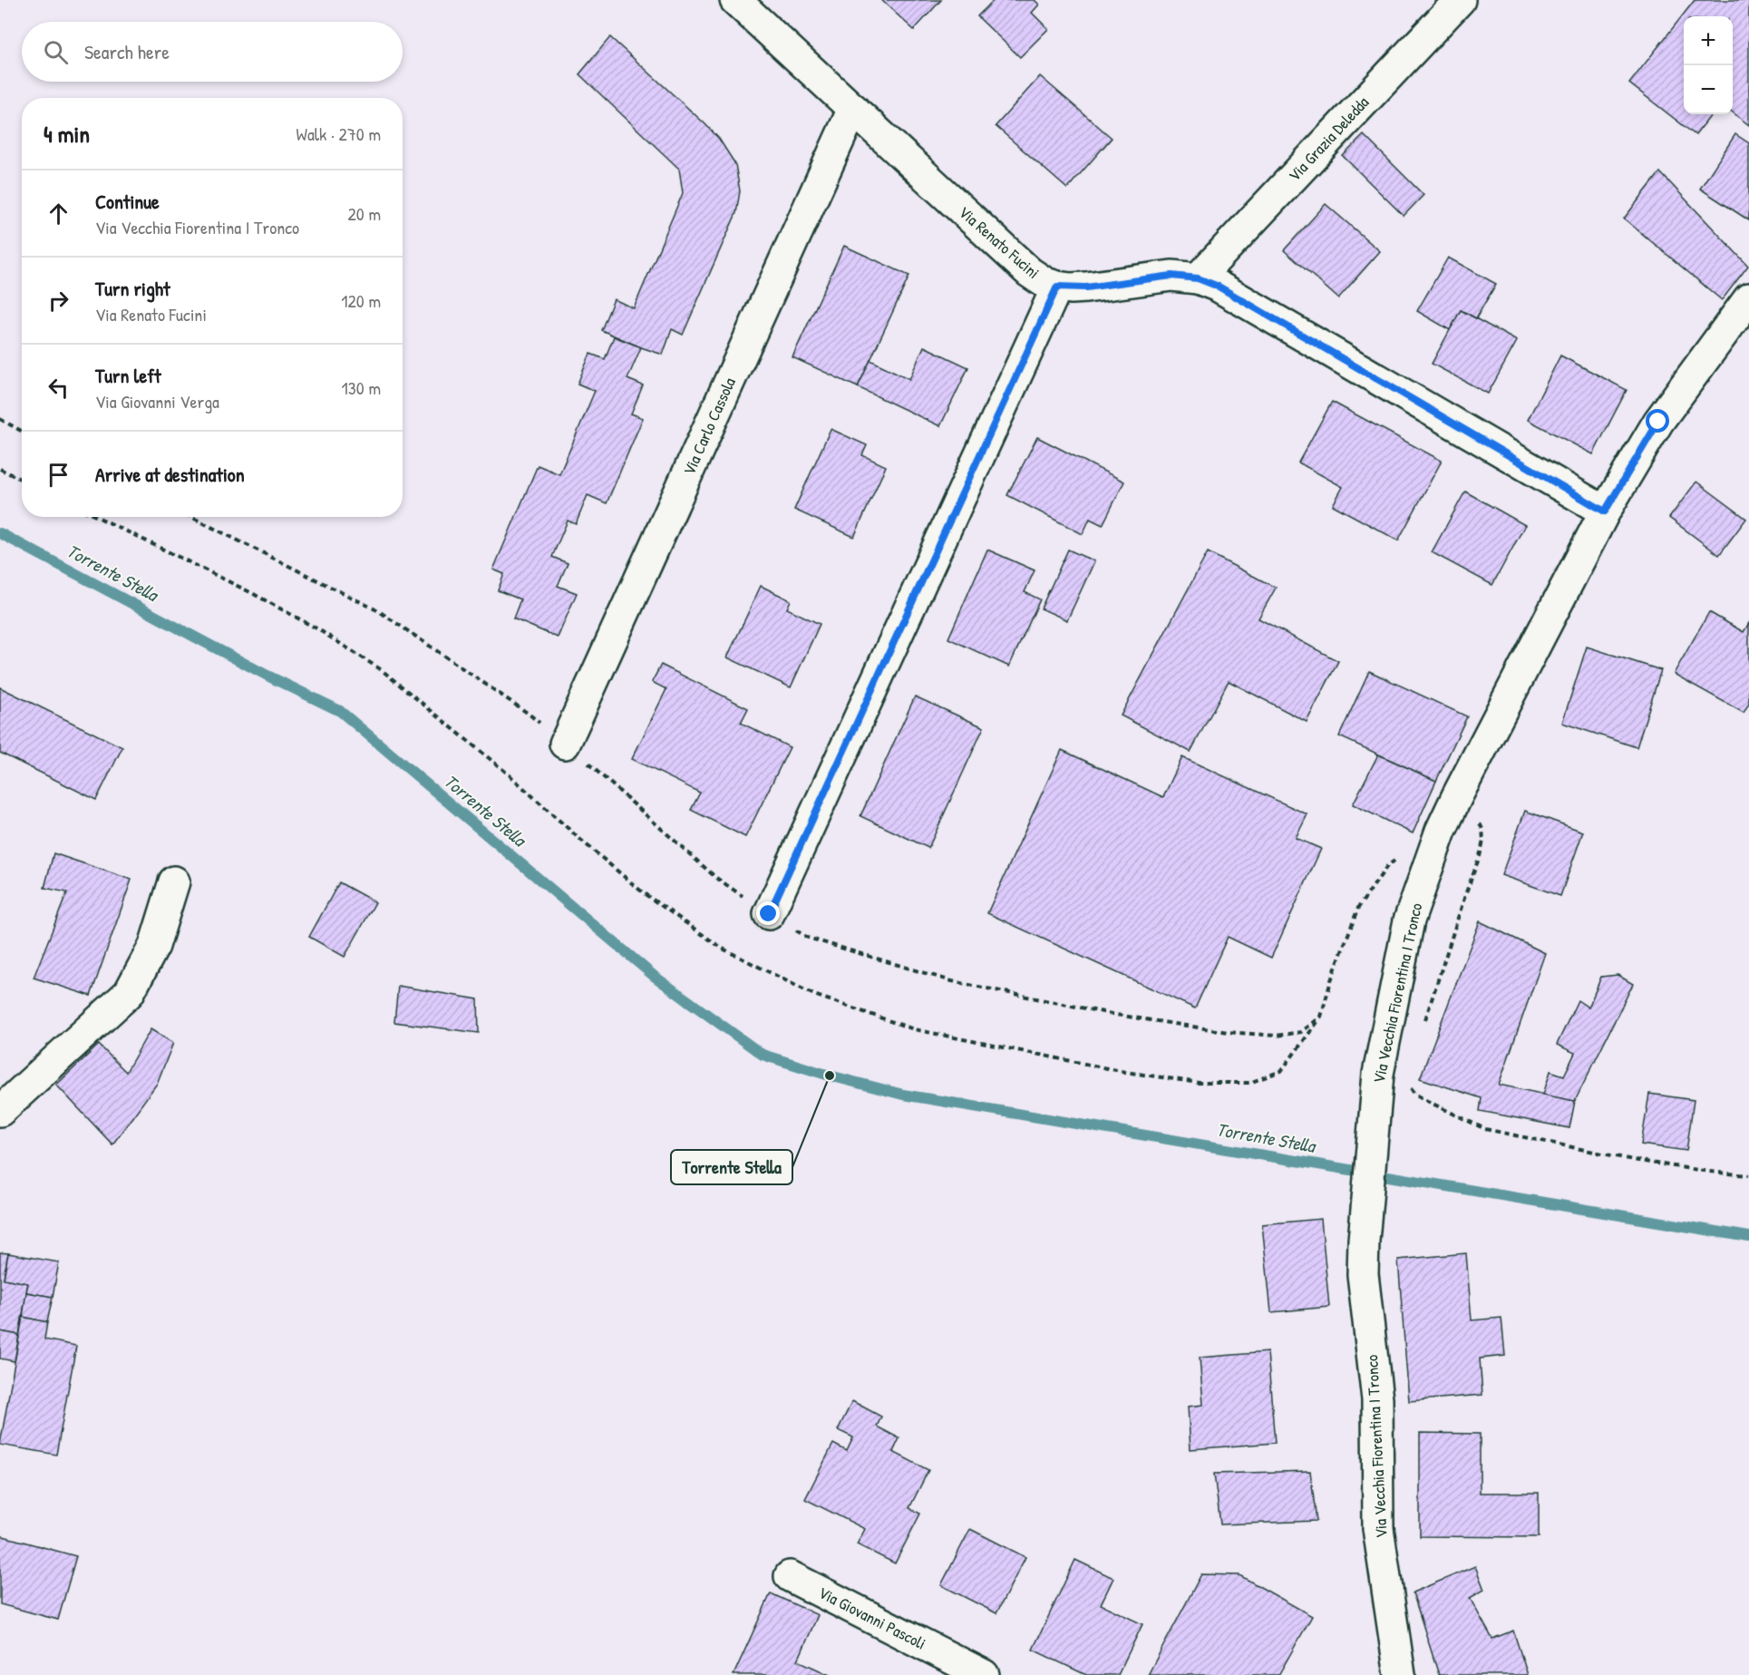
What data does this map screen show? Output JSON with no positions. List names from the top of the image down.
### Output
{
  "streets": {
    "street": [
      "Via Grazia Deledda",
      "Via Renato Fucini",
      "Via Carlo Cassola",
      "Via Vecchia Fiorentina I Tronco",
      "Via Giovanni Pascoli"
    ]
  },
  "crossings": [
    ["Via Grazia Deledda", "Via Renato Fucini"],
    ["Via Renato Fucini", "Via Carlo Cassola"],
    ["Via Renato Fucini", "Via Vecchia Fiorentina I Tronco"]
  ],
  "water": ["Torrente Stella"],
  "places": ["Torrente Stella"],
  "page": {
    "map_buttons": ["+", "−"],
    "search": "Search here",
    "heading": ["4 min", "Walk · 270 m"],
    "list": [
      ["Continue", "Via Vecchia Fiorentina I Tronco", "20 m"],
      ["Turn right", "Via Renato Fucini", "120 m"],
      ["Turn left", "Via Giovanni Verga", "130 m"],
      "Arrive at destination"
    ]
  }
}
